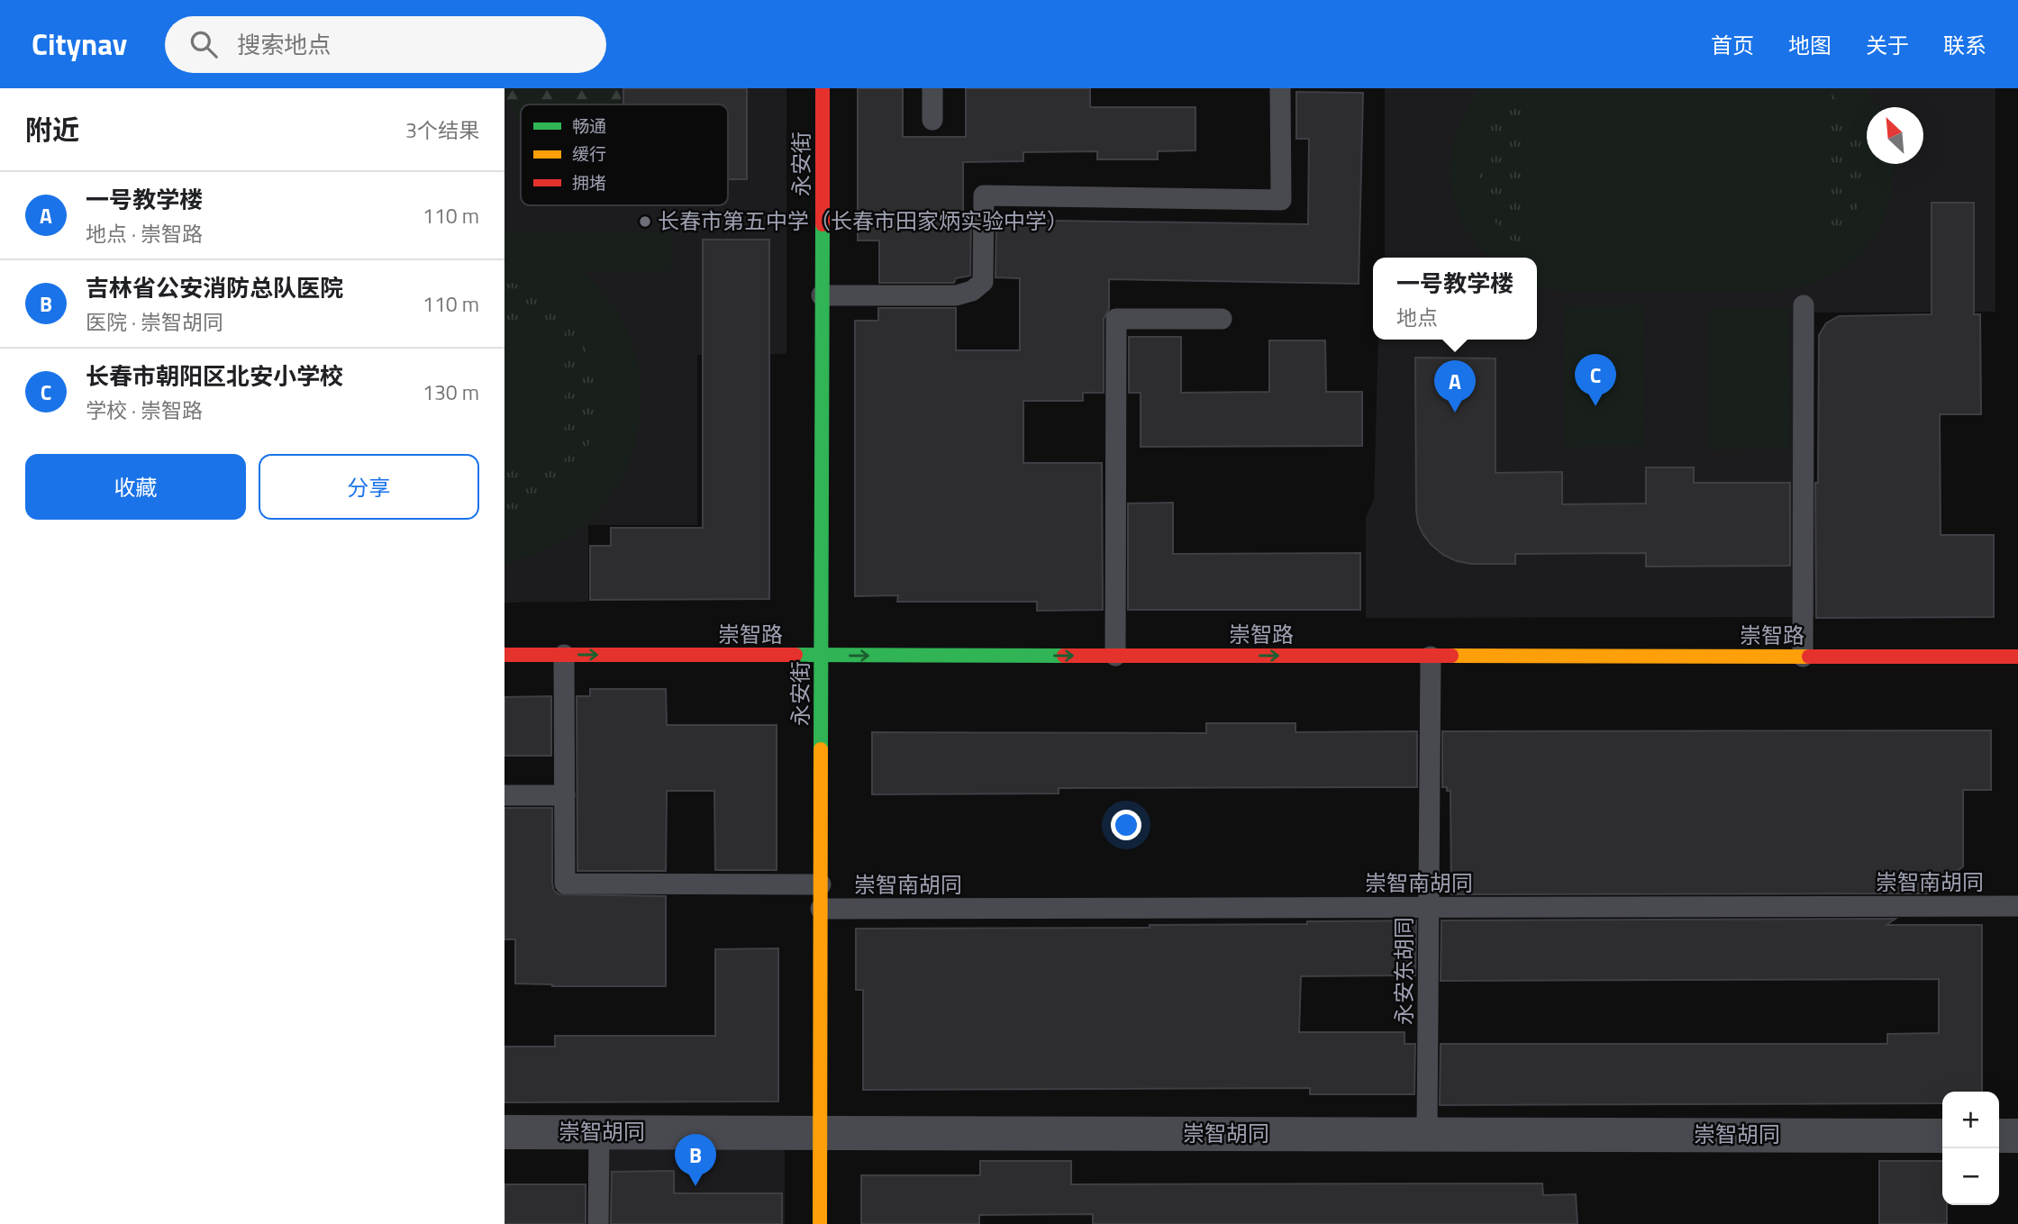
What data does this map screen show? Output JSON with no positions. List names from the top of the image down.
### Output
{
  "streets": {
    "street": ["永安街", "崇智路", "崇智胡同"],
    "lane": ["崇智南胡同", "永安东胡同"]
  },
  "crossings": [
    ["永安街", "崇智路"],
    ["永安街", "崇智南胡同"],
    ["永安街", "崇智胡同"],
    ["崇智路", "永安东胡同"],
    ["崇智南胡同", "永安东胡同"],
    ["永安东胡同", "崇智胡同"]
  ],
  "one_way": ["崇智路"],
  "places": ["长春市第五中学（长春市田家炳实验中学）"],
  "legend": ["畅通", "缓行", "拥堵"],
  "north": "top left",
  "page": {
    "header": "Citynav",
    "search": "搜索地点",
    "nav": [
      "首页",
      "地图",
      "关于",
      "联系"
    ],
    "heading": ["附近", "3个结果"],
    "list": [
      {
        "mark": "A",
        "name": "一号教学楼",
        "note": "地点 · 崇智路",
        "value": "110 m"
      },
      {
        "mark": "B",
        "name": "吉林省公安消防总队医院",
        "note": "医院 · 崇智胡同",
        "value": "110 m"
      },
      {
        "mark": "C",
        "name": "长春市朝阳区北安小学校",
        "note": "学校 · 崇智路",
        "value": "130 m"
      }
    ],
    "popup": ["一号教学楼", "地点"],
    "pins": ["C", "A", "B"],
    "buttons": ["收藏", "分享"],
    "map_buttons": ["+", "−"]
  }
}
